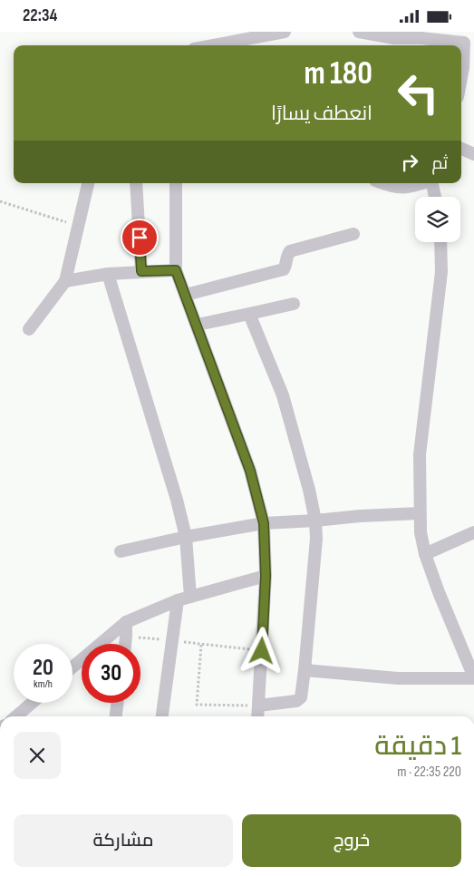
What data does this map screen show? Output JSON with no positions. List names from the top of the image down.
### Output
{
  "page": {
    "status": "22:34",
    "turn": ["180 m", "انعطف يسارًا"],
    "then": "ثم",
    "speed": "20 km/h",
    "limit": "30",
    "heading": ["1 دقيقة", "220 m · 22:35"],
    "buttons": ["خروج", "مشاركة"]
  }
}
